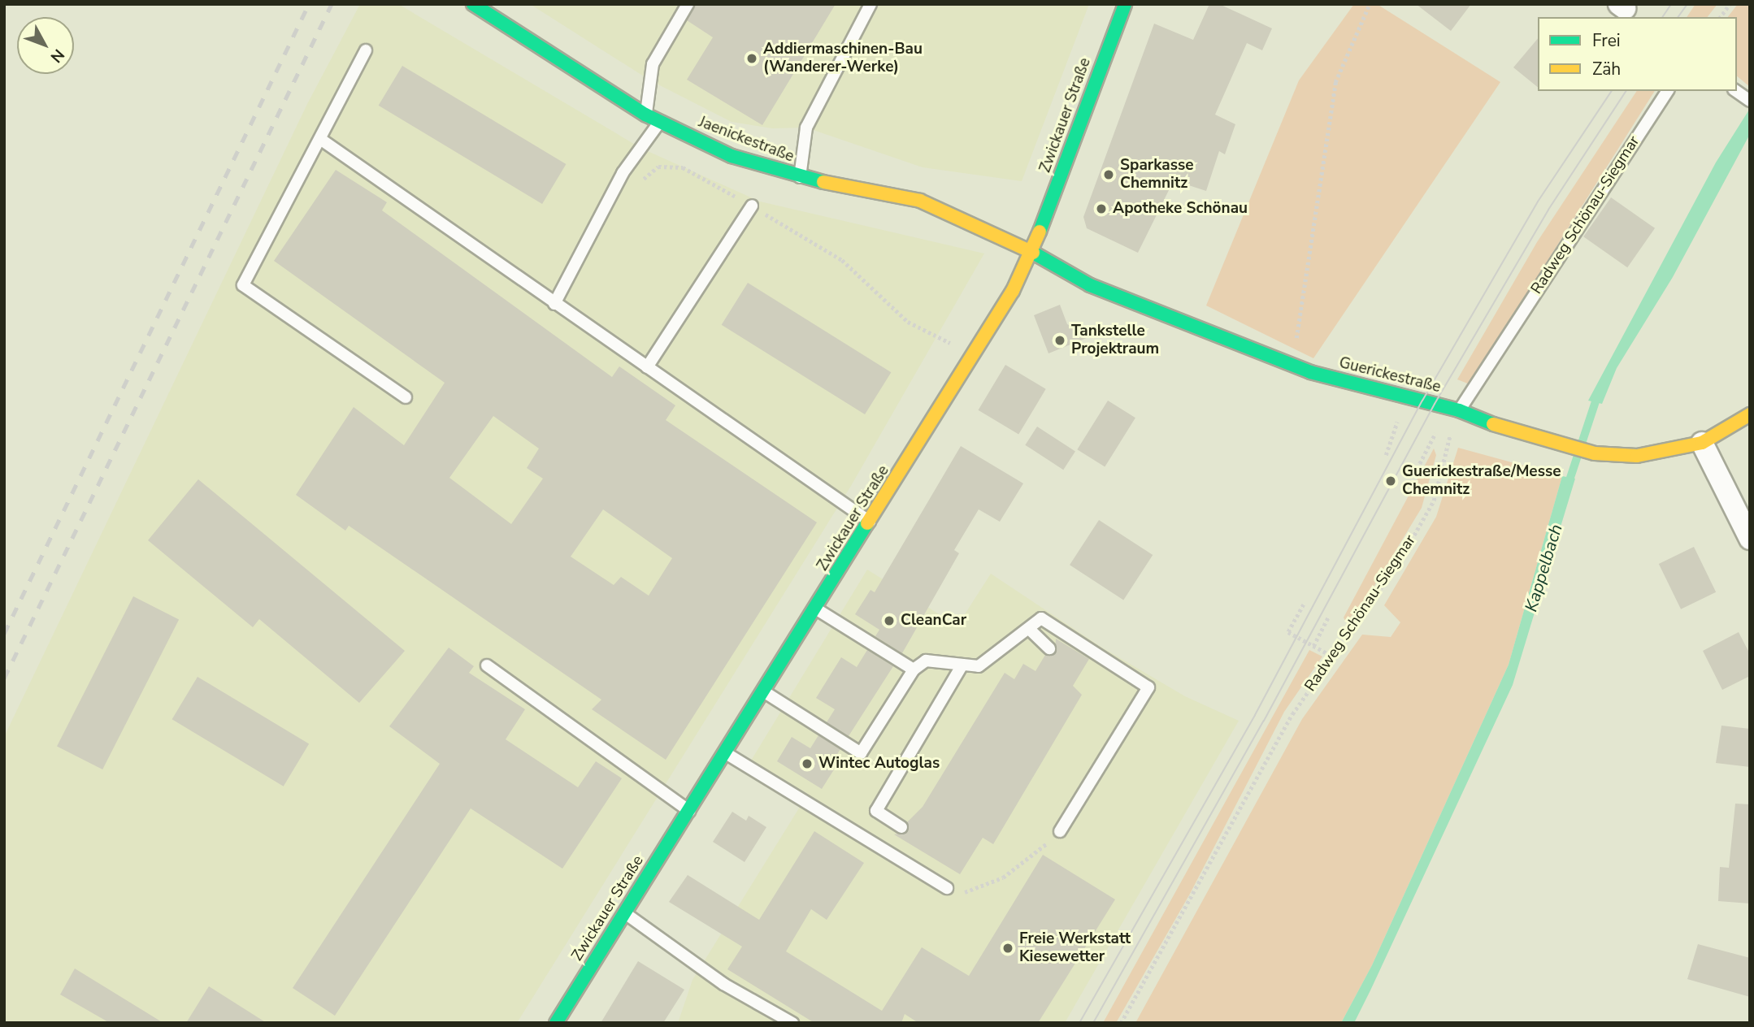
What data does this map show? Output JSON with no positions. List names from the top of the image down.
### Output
{
  "streets": {
    "main road": ["Zwickauer Straße", "Jaenickestraße", "Guerickestraße"],
    "lane": ["Radweg Schönau-Siegmar"]
  },
  "crossings": [
    ["Zwickauer Straße", "Jaenickestraße"],
    ["Zwickauer Straße", "Guerickestraße"],
    ["Jaenickestraße", "Guerickestraße"],
    ["Radweg Schönau-Siegmar", "Guerickestraße"]
  ],
  "water": ["Kappelbach"],
  "places": [
    "Addiermaschinen-Bau (Wanderer-Werke)",
    "Sparkasse Chemnitz",
    "Apotheke Schönau",
    "Tankstelle Projektraum",
    "Guerickestraße/Messe Chemnitz",
    "CleanCar",
    "Wintec Autoglas",
    "Freie Werkstatt Kiesewetter"
  ],
  "legend": ["Frei", "Zäh"],
  "north": "bottom right"
}
